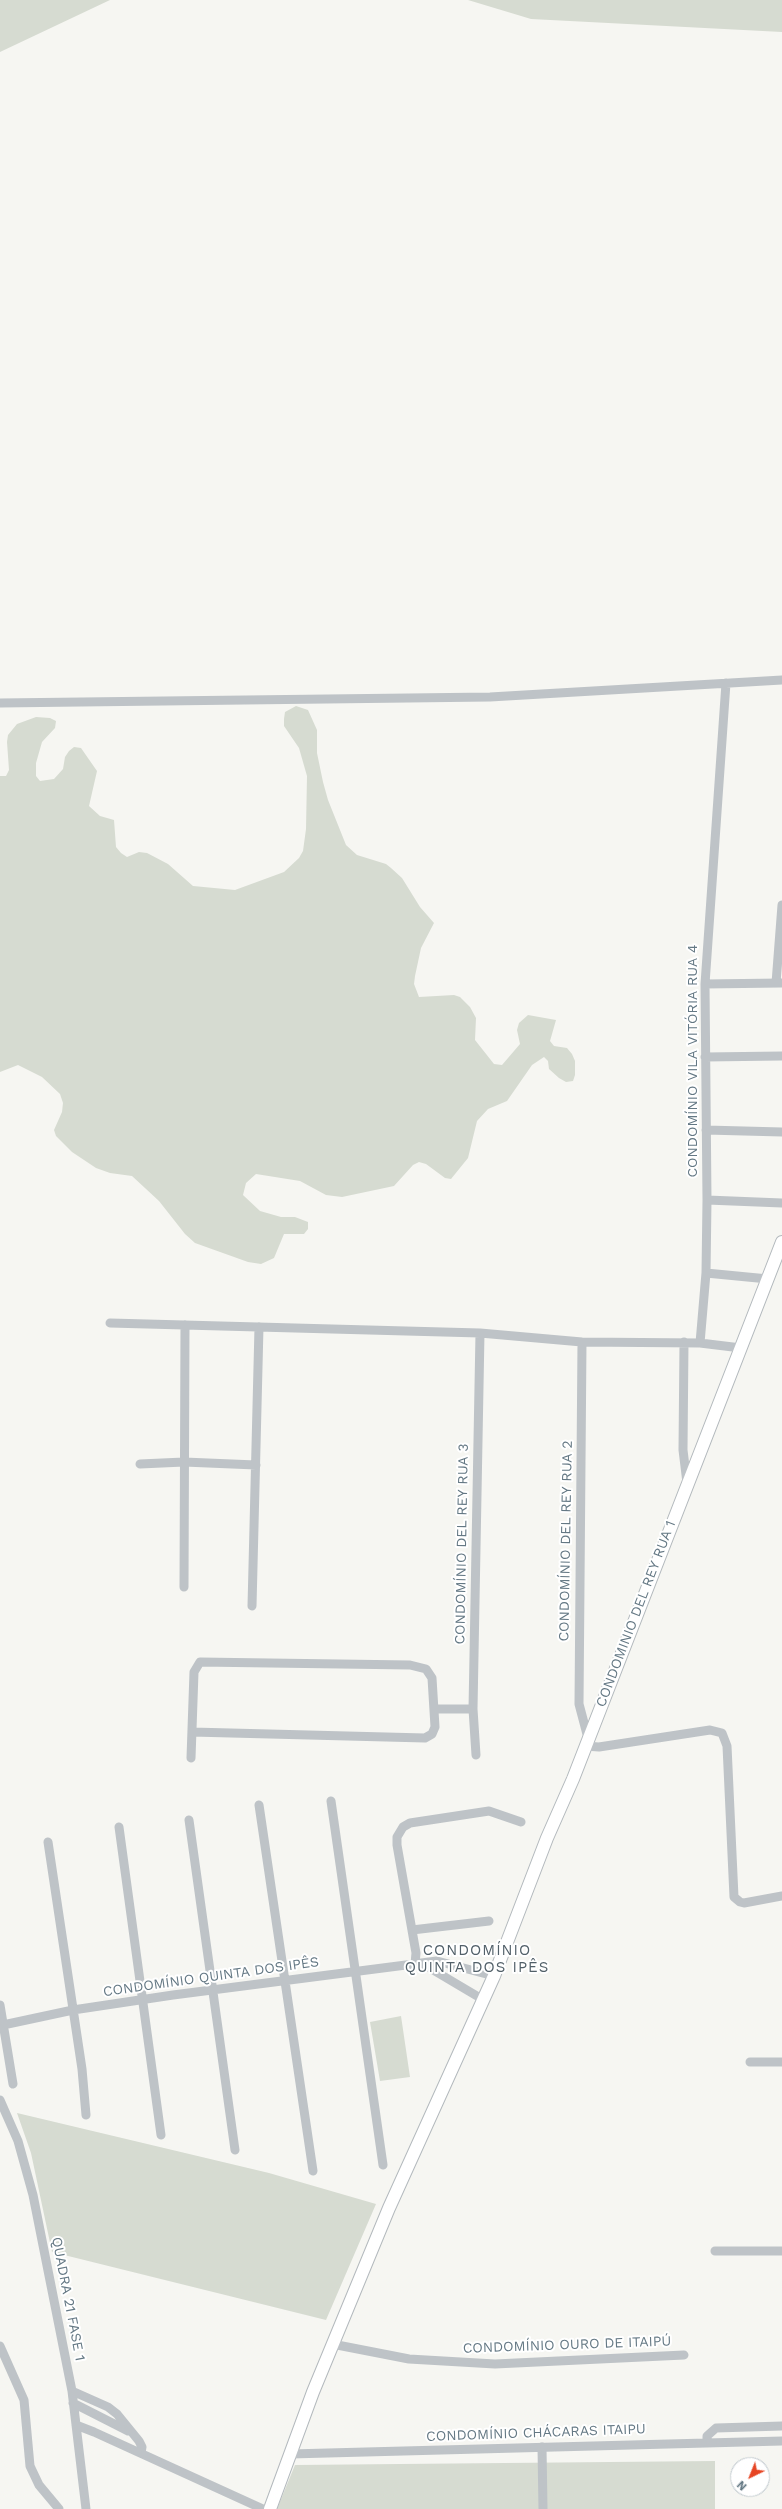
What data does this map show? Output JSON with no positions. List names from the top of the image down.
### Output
{
  "streets": {
    "street": [
      "CONDOMÍNIO VILA VITÓRIA RUA 4",
      "CONDOMÍNIO DEL REY RUA 2",
      "CONDOMÍNIO DEL REY RUA 3",
      "CONDOMINIO DEL REY RUA 1",
      "CONDOMÍNIO QUINTA DOS IPÊS",
      "QUADRA 21 FASE 1",
      "CONDOMÍNIO OURO DE ITAIPÚ",
      "CONDOMÍNIO CHÁCARAS ITAIPU"
    ]
  },
  "crossings": [
    ["CONDOMÍNIO DEL REY RUA 2", "CONDOMINIO DEL REY RUA 1"],
    ["CONDOMINIO DEL REY RUA 1", "CONDOMÍNIO QUINTA DOS IPÊS"],
    ["CONDOMINIO DEL REY RUA 1", "CONDOMÍNIO OURO DE ITAIPÚ"],
    ["CONDOMINIO DEL REY RUA 1", "CONDOMÍNIO CHÁCARAS ITAIPU"]
  ],
  "districts": ["CONDOMÍNIO QUINTA DOS IPÊS"],
  "north": "bottom left"
}
